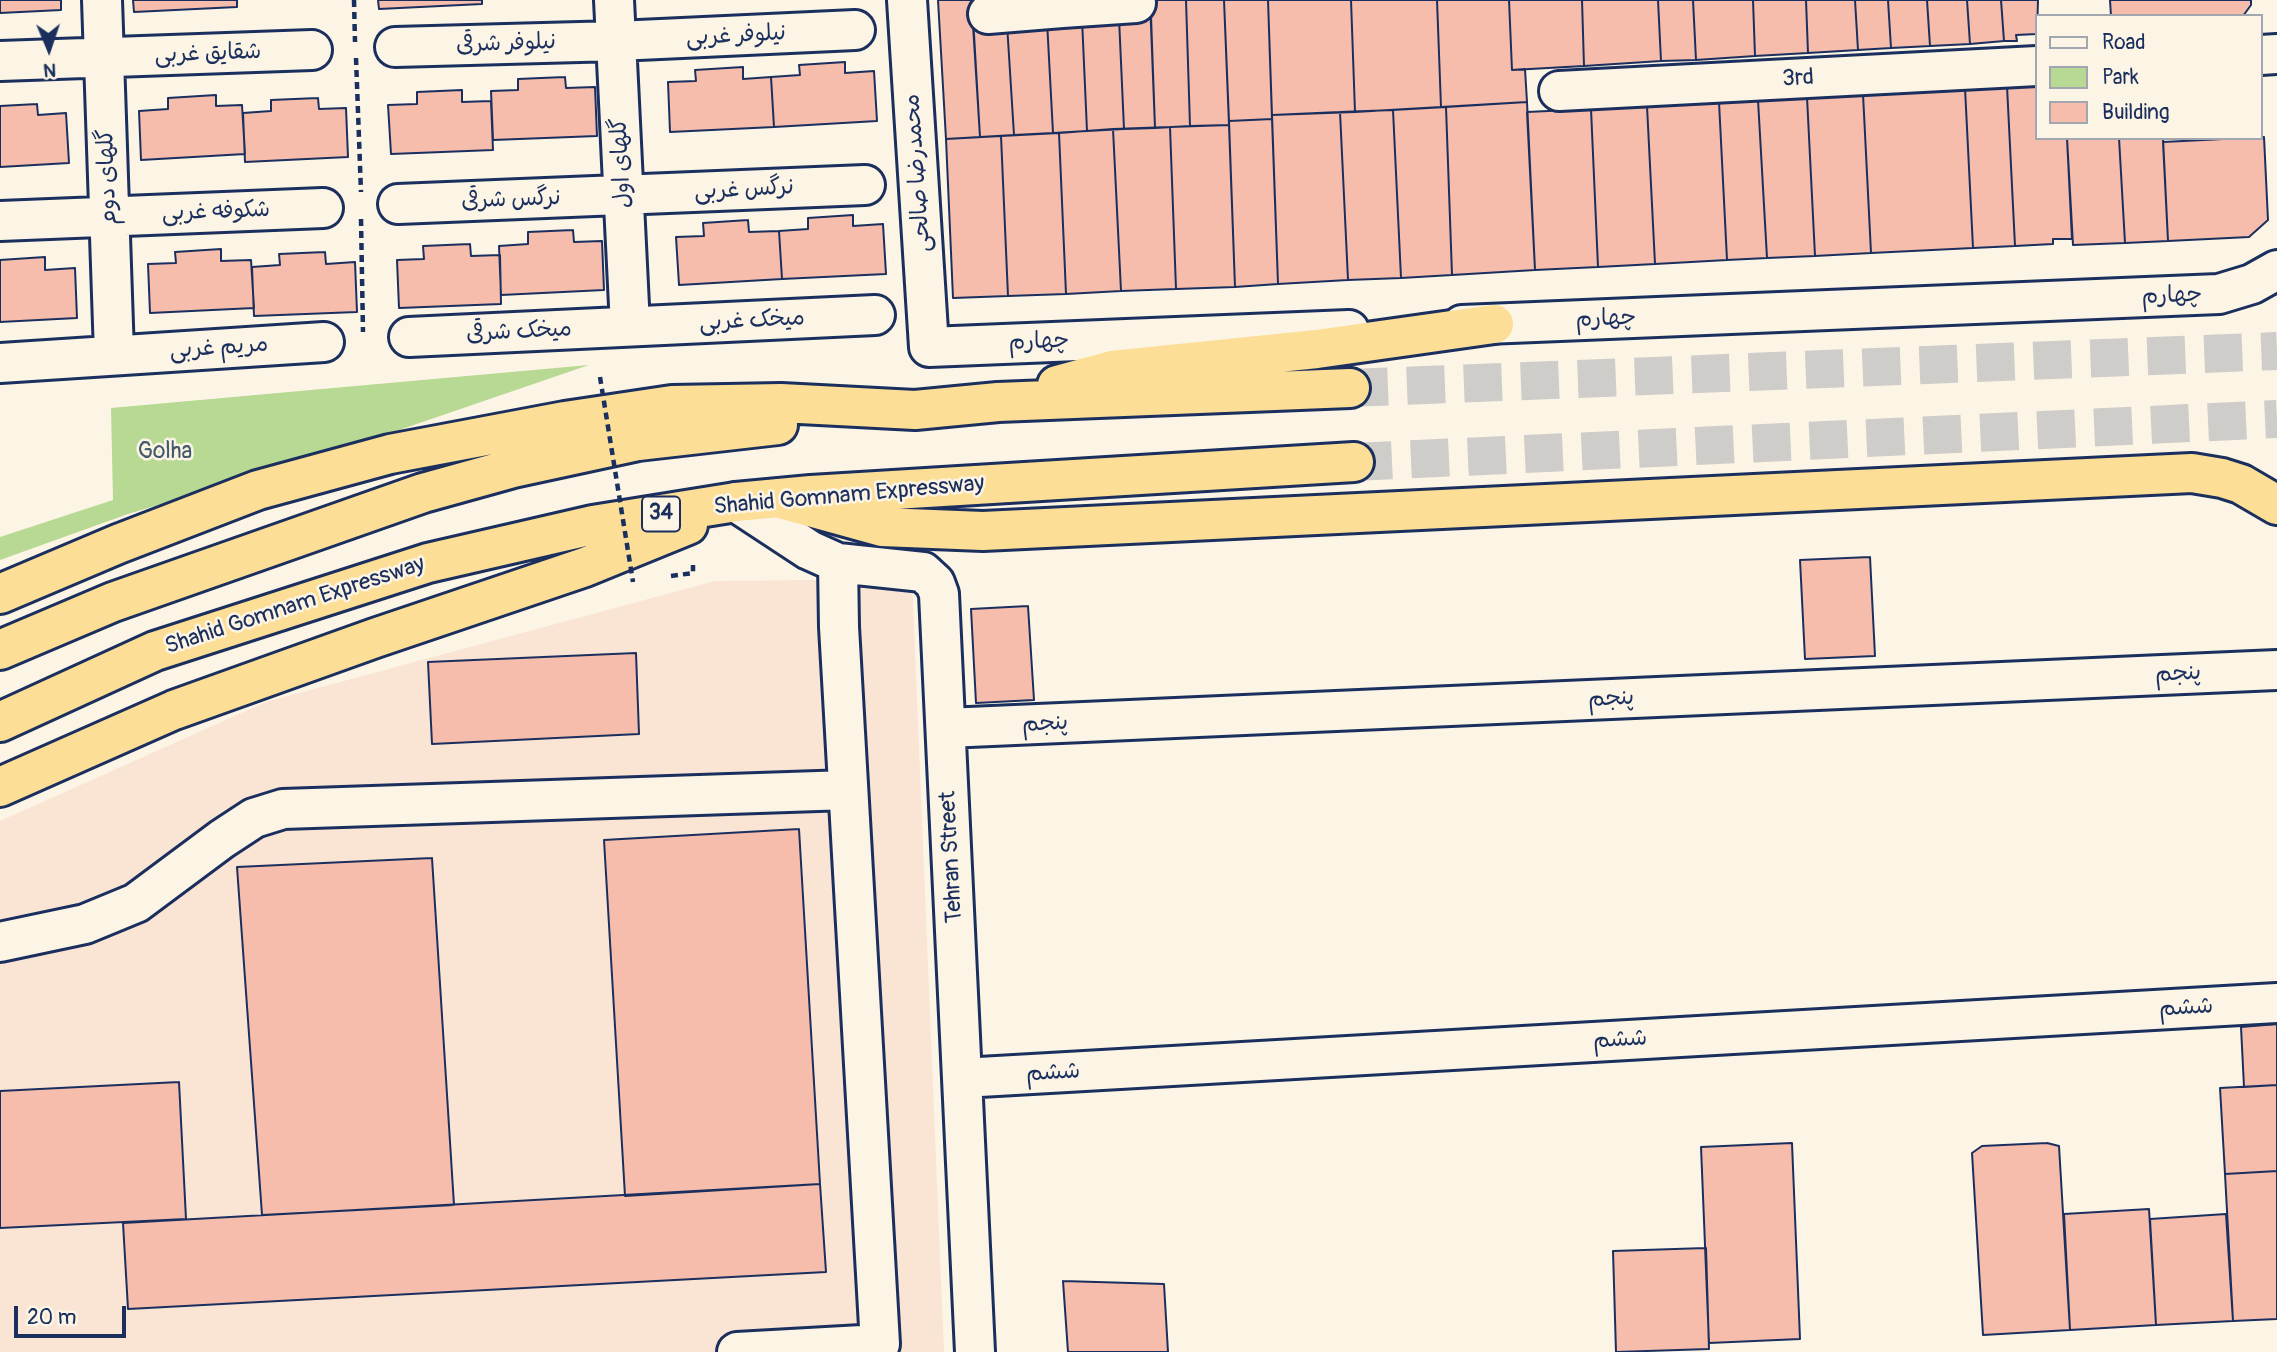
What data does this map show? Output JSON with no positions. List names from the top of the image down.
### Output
{
  "streets": {
    "highway": ["Shahid Gomnam Expressway", "34"],
    "street": [
      "نیلوفر غربی",
      "نیلوفر شرقی",
      "شقایق غربی",
      "3rd",
      "گلهای اول",
      "محمدرضا صالحی",
      "گلهای دوم",
      "نرگس غربی",
      "نرگس شرقی",
      "شکوفه غربی",
      "چهارم",
      "میخک غربی",
      "میخک شرقی",
      "مریم غربی",
      "پنجم",
      "Tehran Street",
      "ششم"
    ]
  },
  "crossings": [
    ["نیلوفر غربی", "نیلوفر شرقی"],
    ["نیلوفر غربی", "گلهای اول"],
    ["نیلوفر شرقی", "گلهای اول"],
    ["شقایق غربی", "گلهای دوم"],
    ["گلهای اول", "نرگس غربی"],
    ["گلهای اول", "نرگس شرقی"],
    ["گلهای اول", "میخک غربی"],
    ["گلهای اول", "میخک شرقی"],
    ["محمدرضا صالحی", "چهارم"],
    ["گلهای دوم", "شکوفه غربی"],
    ["گلهای دوم", "مریم غربی"],
    ["نرگس غربی", "نرگس شرقی"],
    ["میخک غربی", "میخک شرقی"],
    ["پنجم", "Tehran Street"],
    ["Tehran Street", "ششم"]
  ],
  "parks": ["Golha"],
  "legend": ["Road", "Park", "Building"],
  "scale_bar": "20 m",
  "north": "bottom"
}
